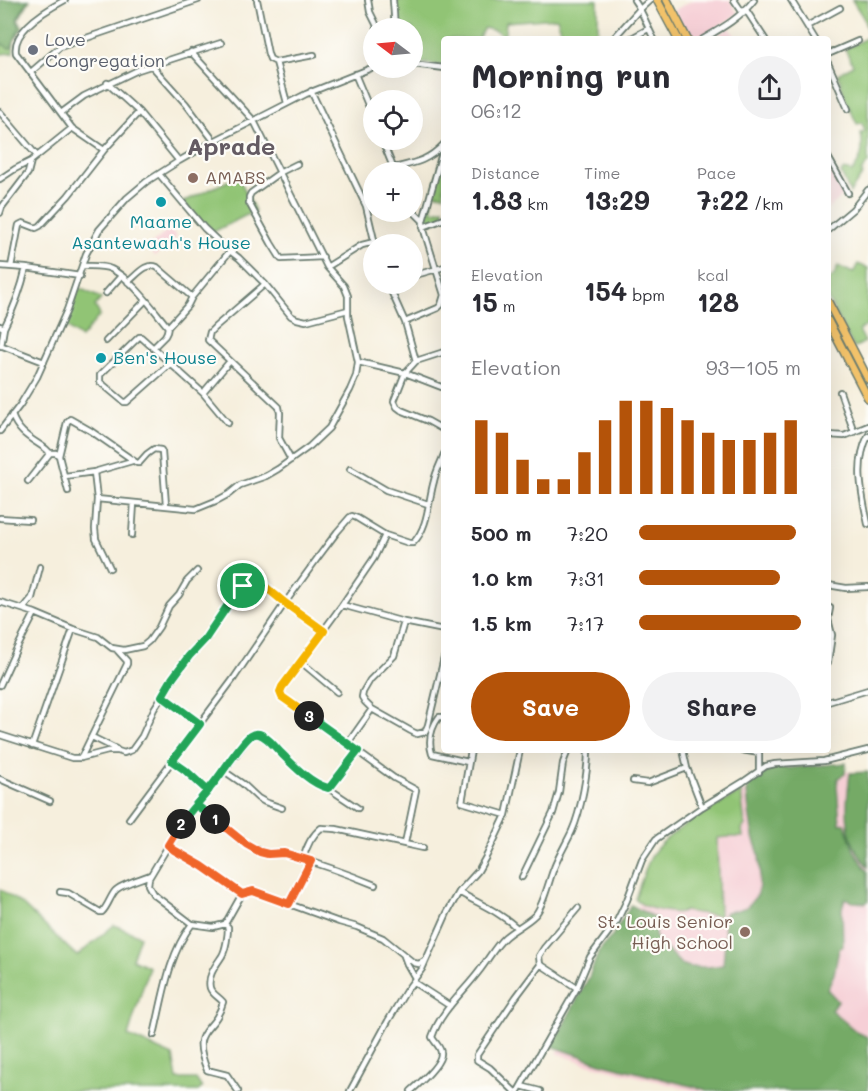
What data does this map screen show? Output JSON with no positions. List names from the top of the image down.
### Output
{
  "districts": ["Aprade"],
  "places": [
    "Love Congregation",
    "AMABS",
    "Maame Asantewaah's House",
    "Ben's House",
    "St. Louis Senior High School"
  ],
  "north": "left",
  "page": {
    "map_buttons": ["+", "−"],
    "heading": ["Morning run", "06:12"],
    "stats": [
      ["Distance", "1.83 km"],
      ["Time", "13:29"],
      ["Pace", "7:22 /km"],
      ["Elevation", "15 m"],
      ["154 bpm"],
      ["kcal", "128"]
    ],
    "chart": ["Elevation", "93–105 m"],
    "list": [
      {
        "name": "500 m",
        "note": "7:20"
      },
      {
        "name": "1.0 km",
        "note": "7:31"
      },
      {
        "name": "1.5 km",
        "note": "7:17"
      }
    ],
    "buttons": ["Save", "Share"],
    "pins": ["3", "1", "2"]
  }
}
